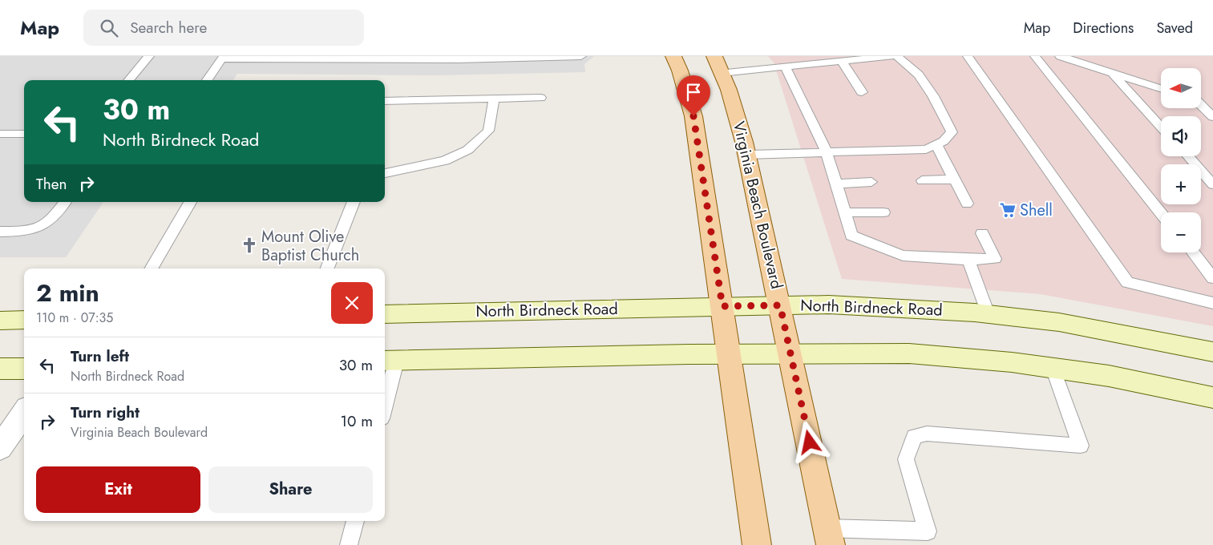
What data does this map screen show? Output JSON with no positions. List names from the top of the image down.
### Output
{
  "streets": {
    "main road": ["Virginia Beach Boulevard", "North Birdneck Road"]
  },
  "crossings": [
    ["Virginia Beach Boulevard", "North Birdneck Road"]
  ],
  "places": {
    "supermarket": ["Shell"],
    "church": ["Mount Olive Baptist Church"]
  },
  "north": "left",
  "page": {
    "header": "Map",
    "search": "Search here",
    "nav": ["Map", "Directions", "Saved"],
    "map_buttons": ["+", "−"],
    "turn": ["30 m", "North Birdneck Road"],
    "then": "Then",
    "heading": ["2 min", "110 m · 07:35"],
    "list": [
      {
        "name": "Turn left",
        "note": "North Birdneck Road",
        "value": "30 m"
      },
      {
        "name": "Turn right",
        "note": "Virginia Beach Boulevard",
        "value": "10 m"
      }
    ],
    "buttons": ["Exit", "Share"]
  }
}
